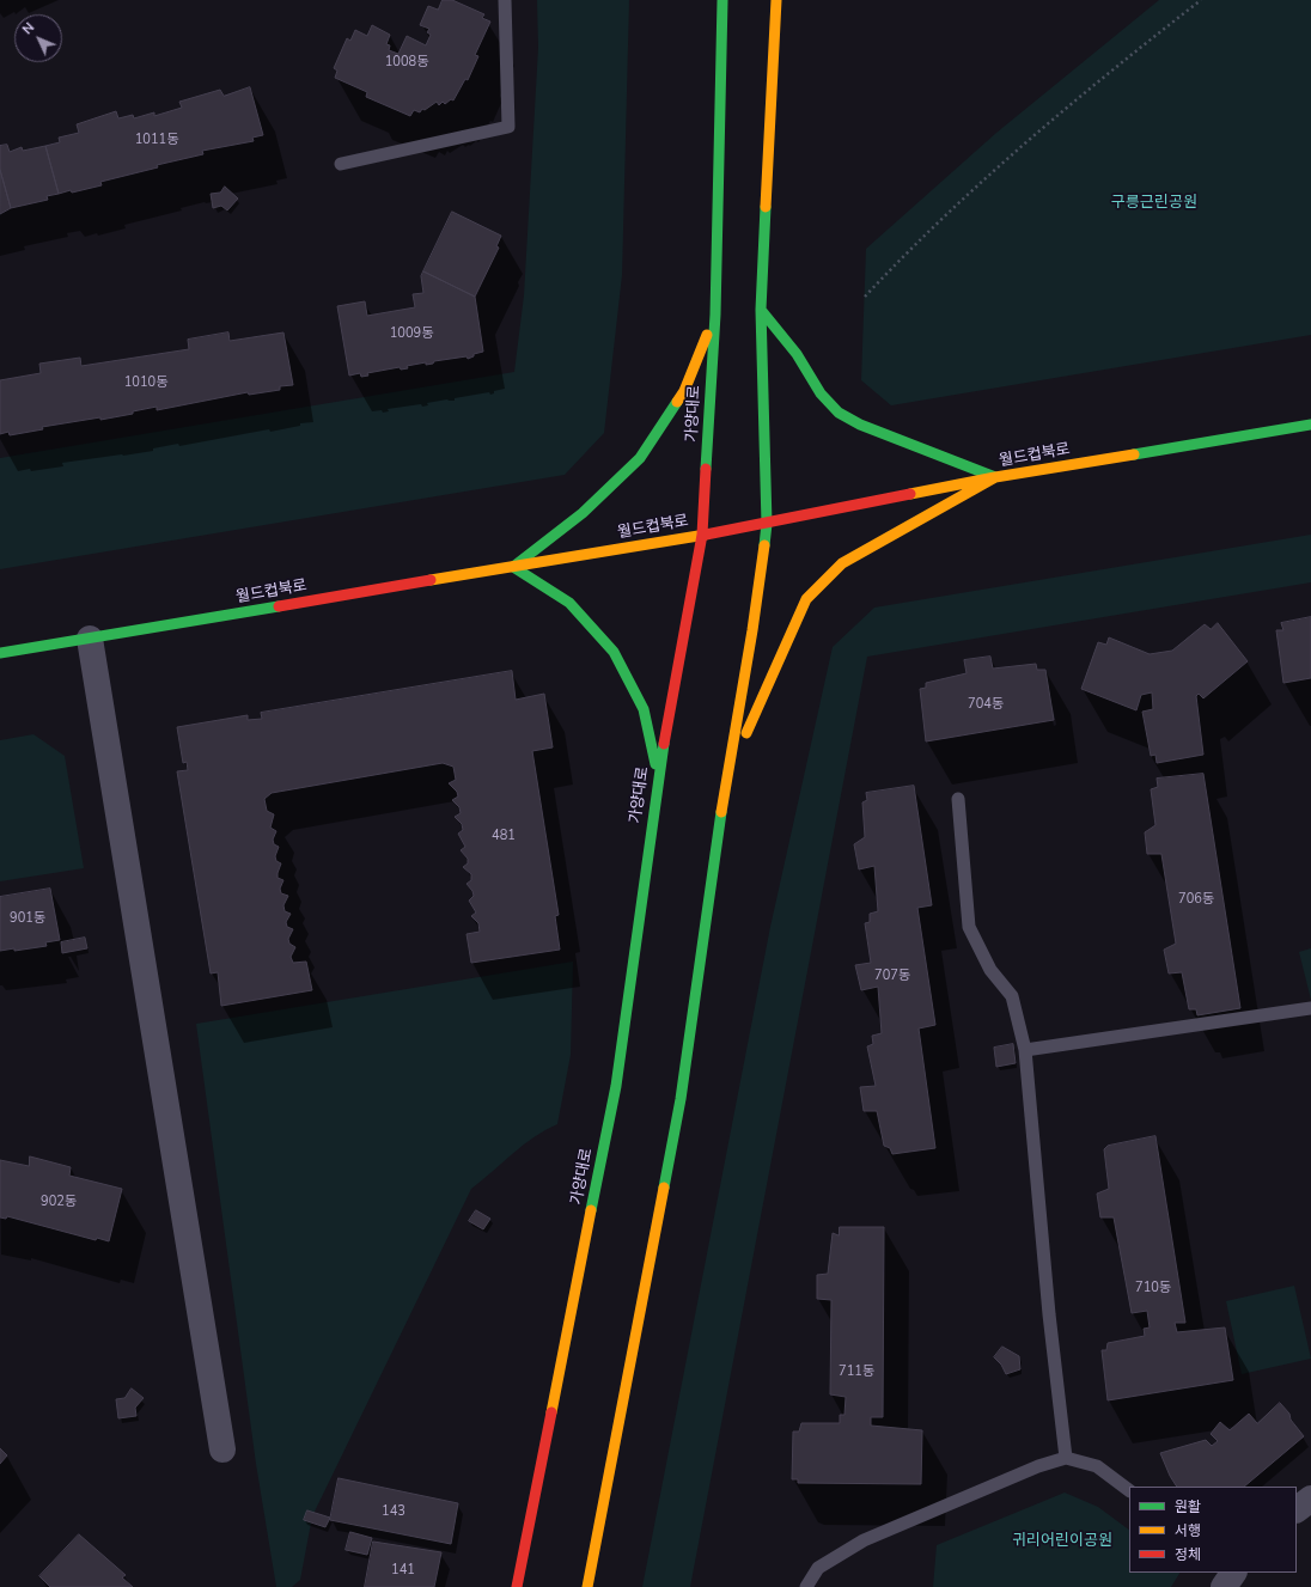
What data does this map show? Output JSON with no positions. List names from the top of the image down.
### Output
{
  "streets": {
    "main road": ["가양대로", "월드컵북로"]
  },
  "crossings": [
    ["가양대로", "월드컵북로"]
  ],
  "parks": ["구릉근린공원", "귀리어린이공원"],
  "house_numbers": [
    "1008동",
    "1011동",
    "1009동",
    "1010동",
    "704동",
    "481",
    "706동",
    "901동",
    "707동",
    "902동",
    "710동",
    "711동",
    "143",
    "141"
  ],
  "legend": ["원활", "서행", "정체"],
  "north": "top left"
}
